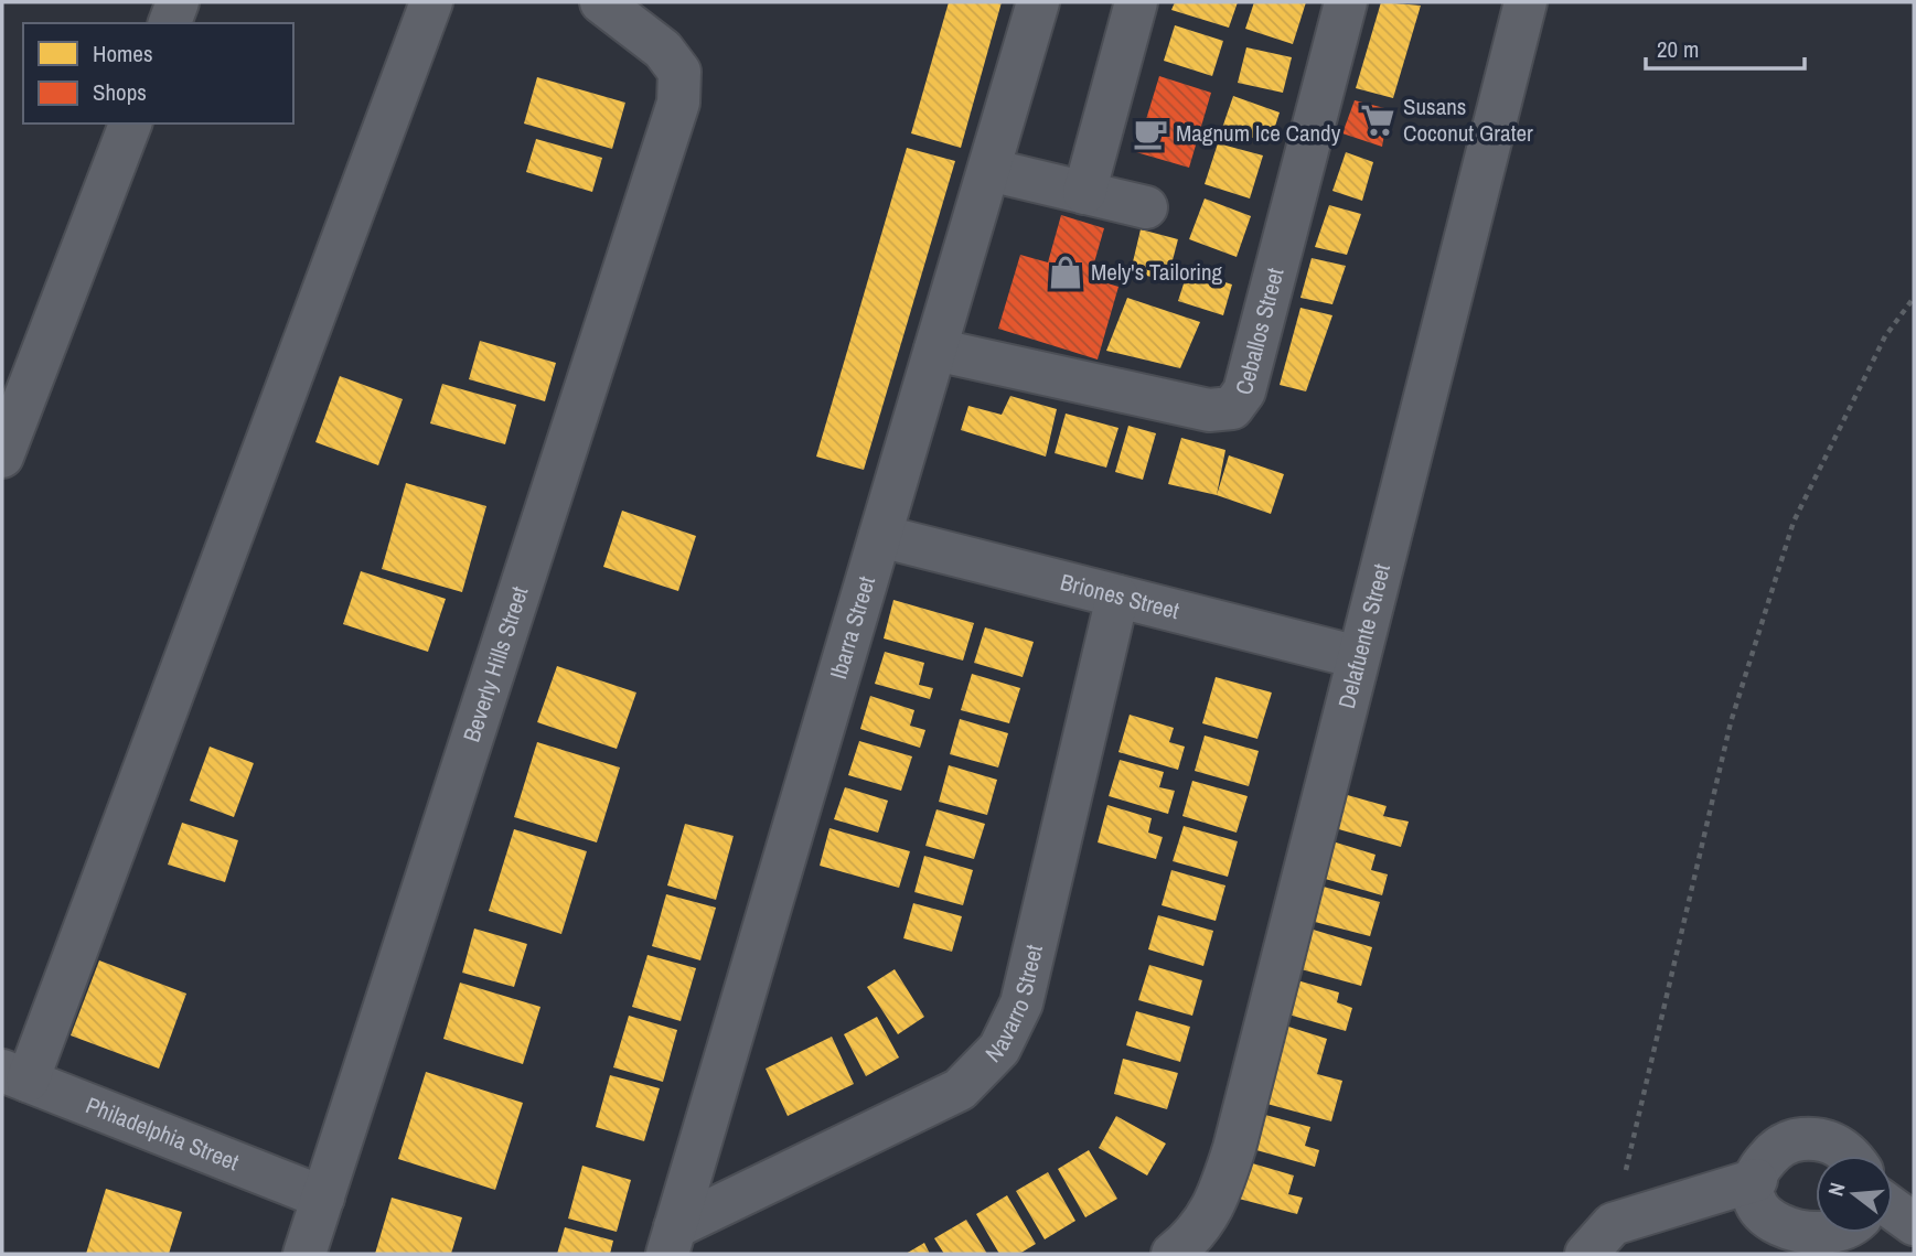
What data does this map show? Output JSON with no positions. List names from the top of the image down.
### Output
{
  "streets": {
    "street": [
      "Ceballos Street",
      "Briones Street",
      "Ibarra Street",
      "Delafuente Street",
      "Beverly Hills Street",
      "Navarro Street",
      "Philadelphia Street"
    ]
  },
  "crossings": [
    ["Ceballos Street", "Ibarra Street"],
    ["Briones Street", "Ibarra Street"],
    ["Briones Street", "Delafuente Street"],
    ["Briones Street", "Navarro Street"],
    ["Ibarra Street", "Navarro Street"],
    ["Beverly Hills Street", "Philadelphia Street"]
  ],
  "places": {
    "supermarket": ["Susans Coconut Grater"],
    "cafe": ["Magnum Ice Candy"],
    "shop": ["Mely's Tailoring"]
  },
  "legend": ["Homes", "Shops"],
  "scale_bar": "20 m",
  "north": "left"
}
